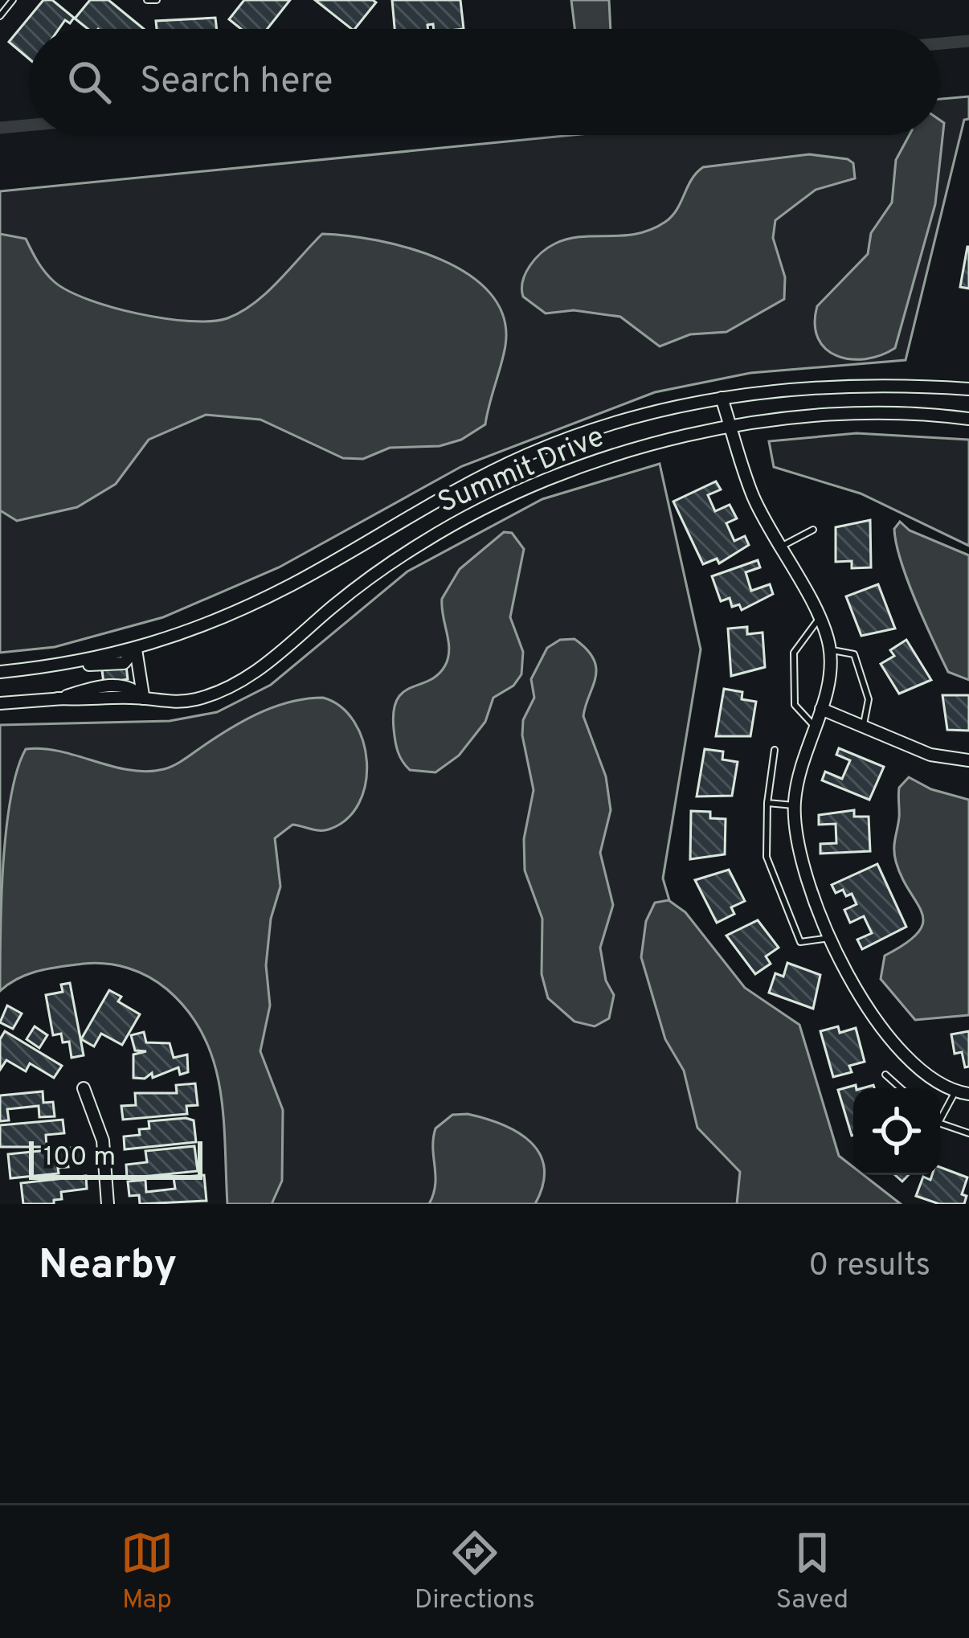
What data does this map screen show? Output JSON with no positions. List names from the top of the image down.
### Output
{
  "streets": {
    "street": ["Summit Drive"]
  },
  "scale_bar": "100 m",
  "page": {
    "search": "Search here",
    "scale": "100 m",
    "heading": ["Nearby", "0 results"],
    "nav": ["Map", "Directions", "Saved"]
  }
}
